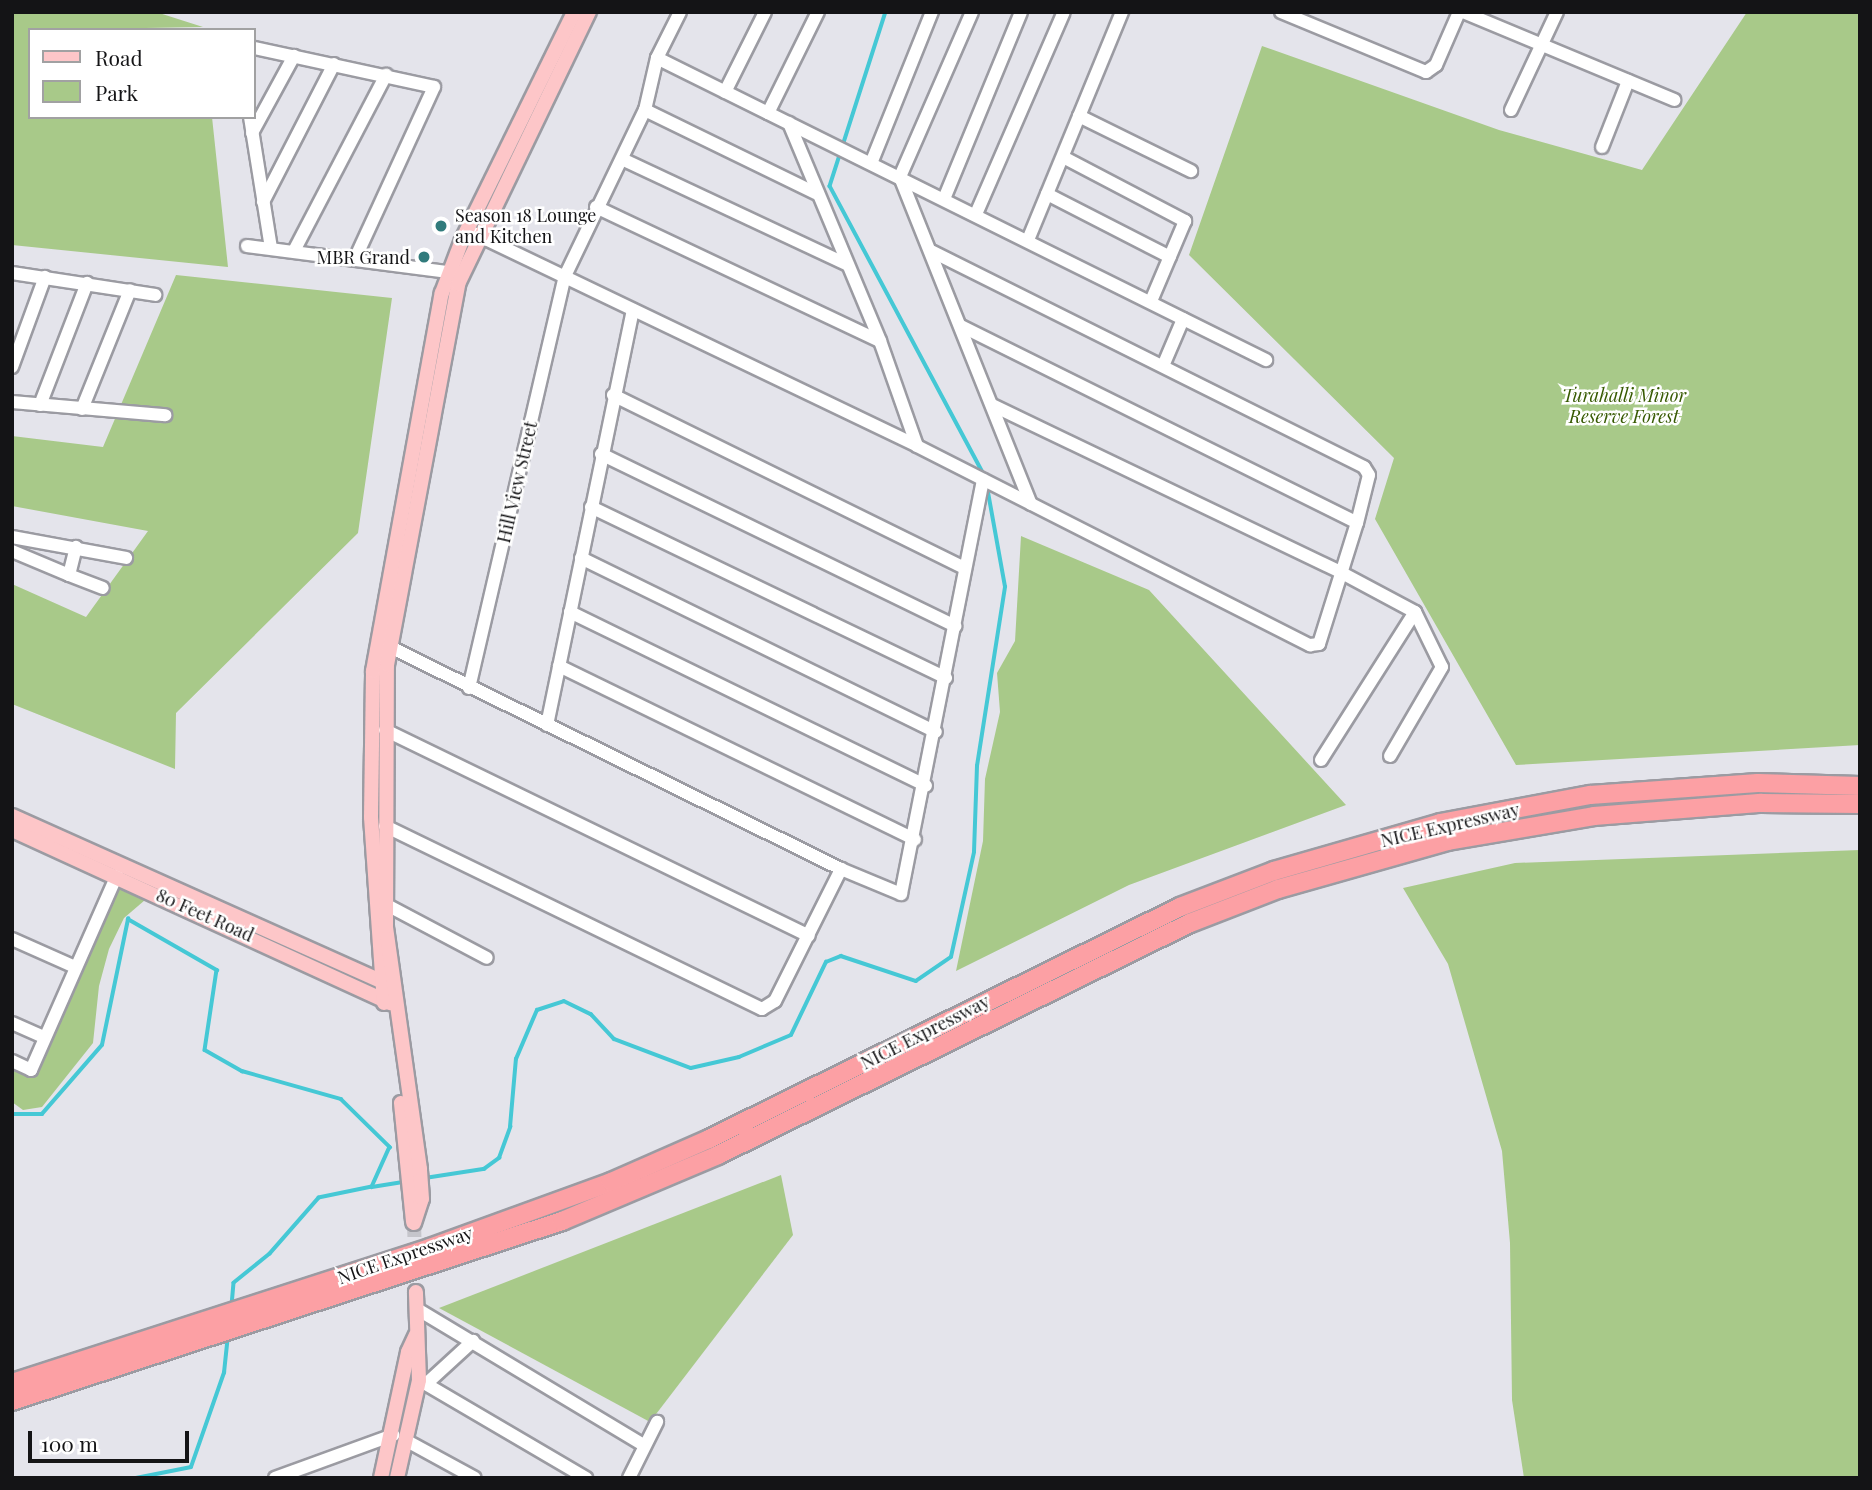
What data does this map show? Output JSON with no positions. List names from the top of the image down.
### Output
{
  "streets": {
    "highway": ["NICE Expressway"],
    "main road": ["80 Feet Road"],
    "street": ["Hill View Street"]
  },
  "parks": ["Turahalli Minor Reserve Forest"],
  "places": ["Season 18 Lounge and Kitchen", "MBR Grand"],
  "legend": ["Road", "Park"],
  "scale_bar": "100 m"
}
